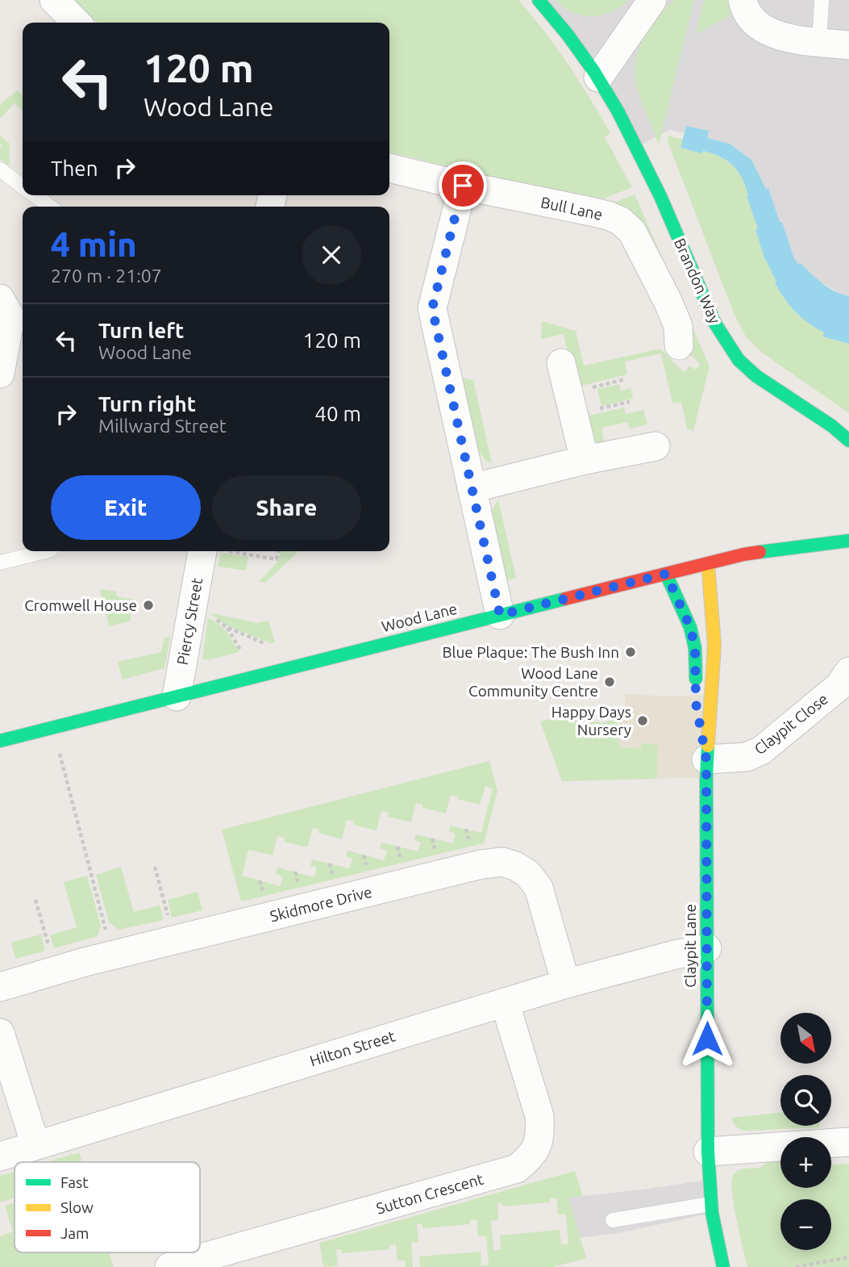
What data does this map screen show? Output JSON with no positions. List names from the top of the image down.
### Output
{
  "streets": {
    "street": [
      "Bull Lane",
      "Brandon Way",
      "Wood Lane",
      "Piercy Street",
      "Claypit Close",
      "Skidmore Drive",
      "Claypit Lane",
      "Hilton Street",
      "Sutton Crescent"
    ]
  },
  "crossings": [
    ["Wood Lane", "Piercy Street"],
    ["Wood Lane", "Claypit Lane"],
    ["Claypit Close", "Claypit Lane"],
    ["Skidmore Drive", "Hilton Street"],
    ["Claypit Lane", "Hilton Street"],
    ["Hilton Street", "Sutton Crescent"]
  ],
  "places": [
    "Cromwell House",
    "Blue Plaque: The Bush Inn",
    "Wood Lane Community Centre",
    "Happy Days Nursery"
  ],
  "legend": ["Fast", "Slow", "Jam"],
  "north": "bottom right",
  "page": {
    "turn": ["120 m", "Wood Lane"],
    "then": "Then",
    "heading": ["4 min", "270 m · 21:07"],
    "list": [
      {
        "name": "Turn left",
        "note": "Wood Lane",
        "value": "120 m"
      },
      {
        "name": "Turn right",
        "note": "Millward Street",
        "value": "40 m"
      }
    ],
    "buttons": ["Exit", "Share"],
    "map_buttons": ["+", "−"]
  }
}
